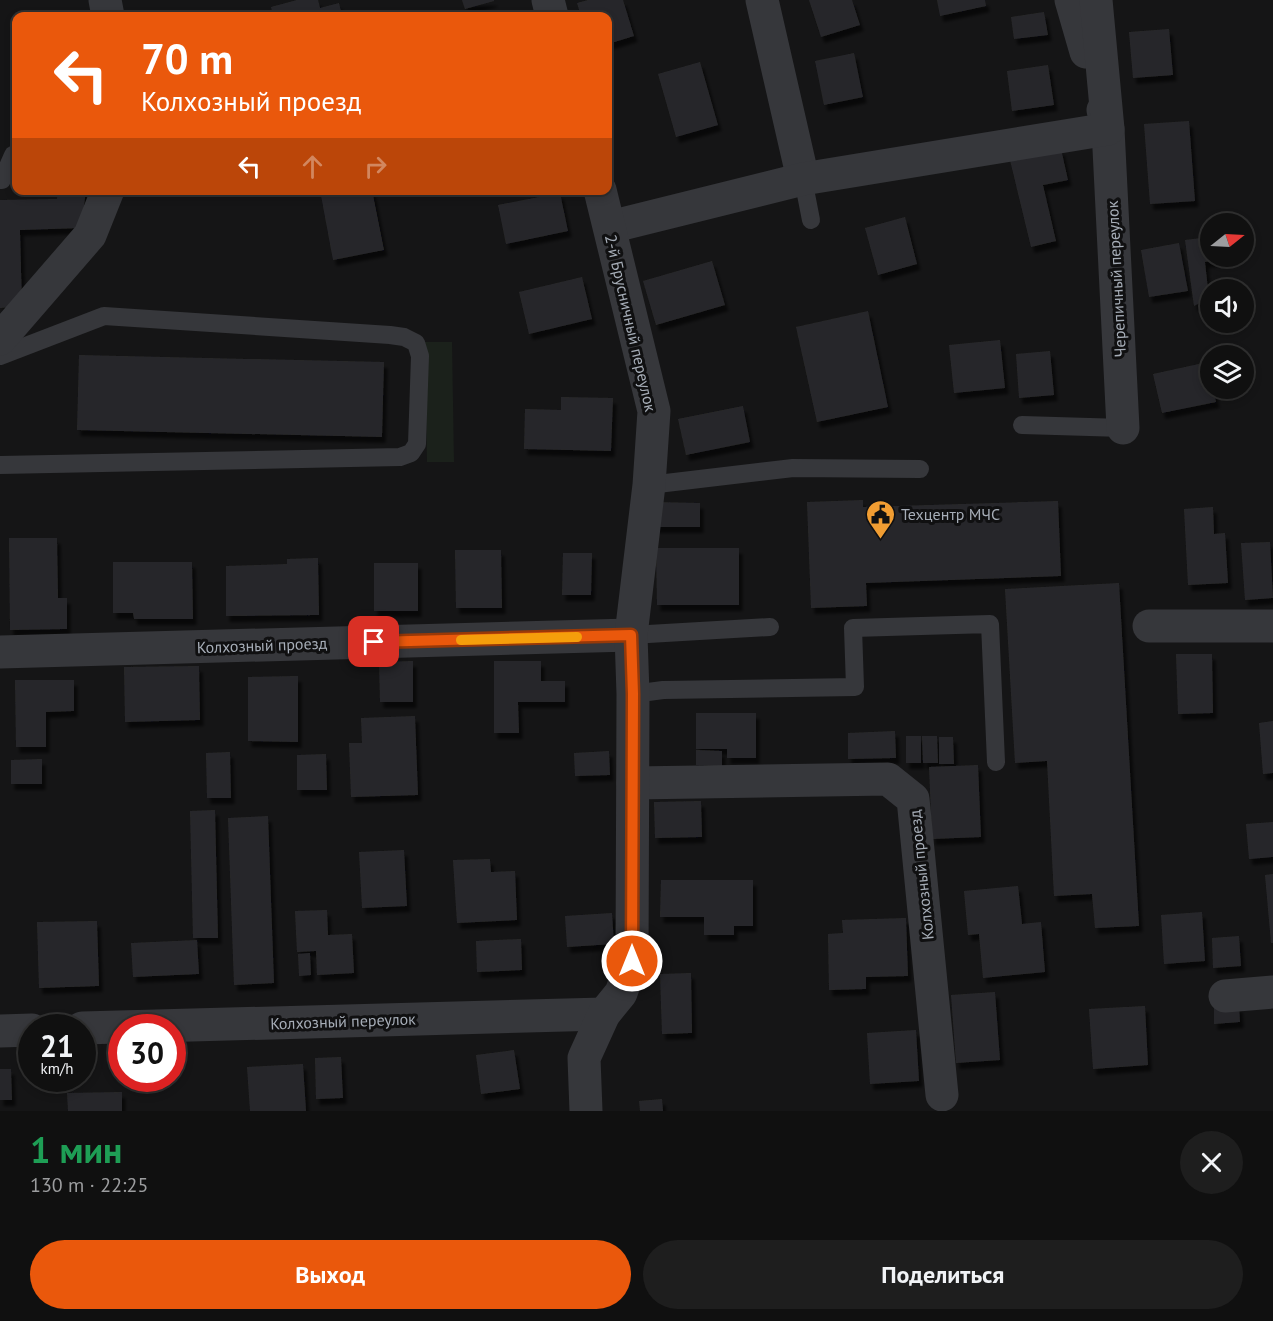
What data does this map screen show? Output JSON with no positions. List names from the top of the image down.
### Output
{
  "streets": {
    "street": [
      "Черепичный переулок",
      "2-й Брусничный переулок",
      "Колхозный проезд",
      "Колхозный переулок"
    ]
  },
  "crossings": [
    ["2-й Брусничный переулок", "Колхозный проезд"]
  ],
  "places": {
    "public building": ["Техцентр МЧС"]
  },
  "north": "right",
  "page": {
    "turn": ["70 m", "Колхозный проезд"],
    "speed": "21 km/h",
    "limit": "30",
    "heading": ["1 мин", "130 m · 22:25"],
    "buttons": ["Выход", "Поделиться"]
  }
}
